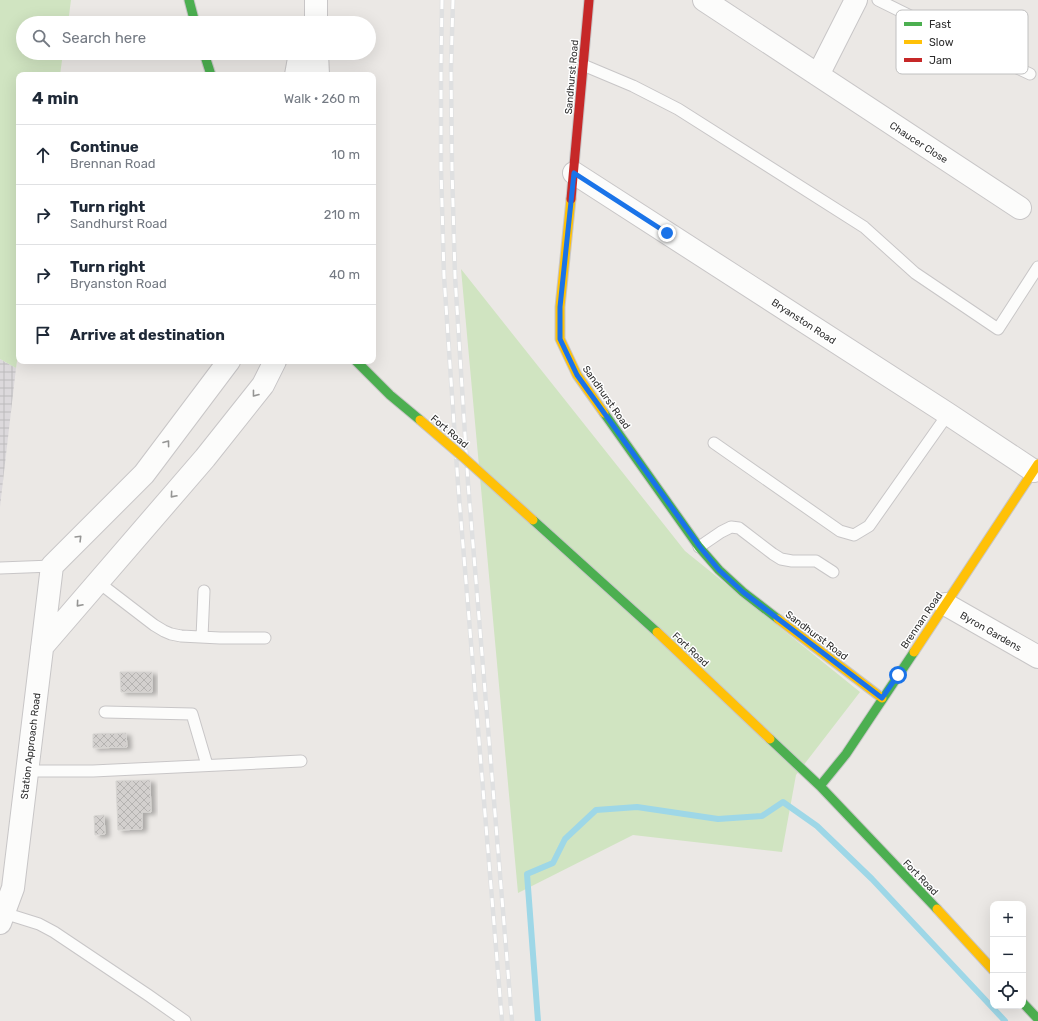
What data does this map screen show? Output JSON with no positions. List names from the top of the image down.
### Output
{
  "streets": {
    "street": [
      "Sandhurst Road",
      "Chaucer Close",
      "Bryanston Road",
      "Fort Road",
      "Brennan Road",
      "Byron Gardens",
      "Station Approach Road"
    ]
  },
  "crossings": [
    ["Sandhurst Road", "Bryanston Road"],
    ["Sandhurst Road", "Brennan Road"],
    ["Bryanston Road", "Brennan Road"],
    ["Fort Road", "Brennan Road"],
    ["Brennan Road", "Byron Gardens"]
  ],
  "legend": ["Fast", "Slow", "Jam"],
  "page": {
    "search": "Search here",
    "heading": ["4 min", "Walk · 260 m"],
    "list": [
      ["Continue", "Brennan Road", "10 m"],
      ["Turn right", "Sandhurst Road", "210 m"],
      ["Turn right", "Bryanston Road", "40 m"],
      "Arrive at destination"
    ],
    "map_buttons": ["+", "−"]
  }
}
